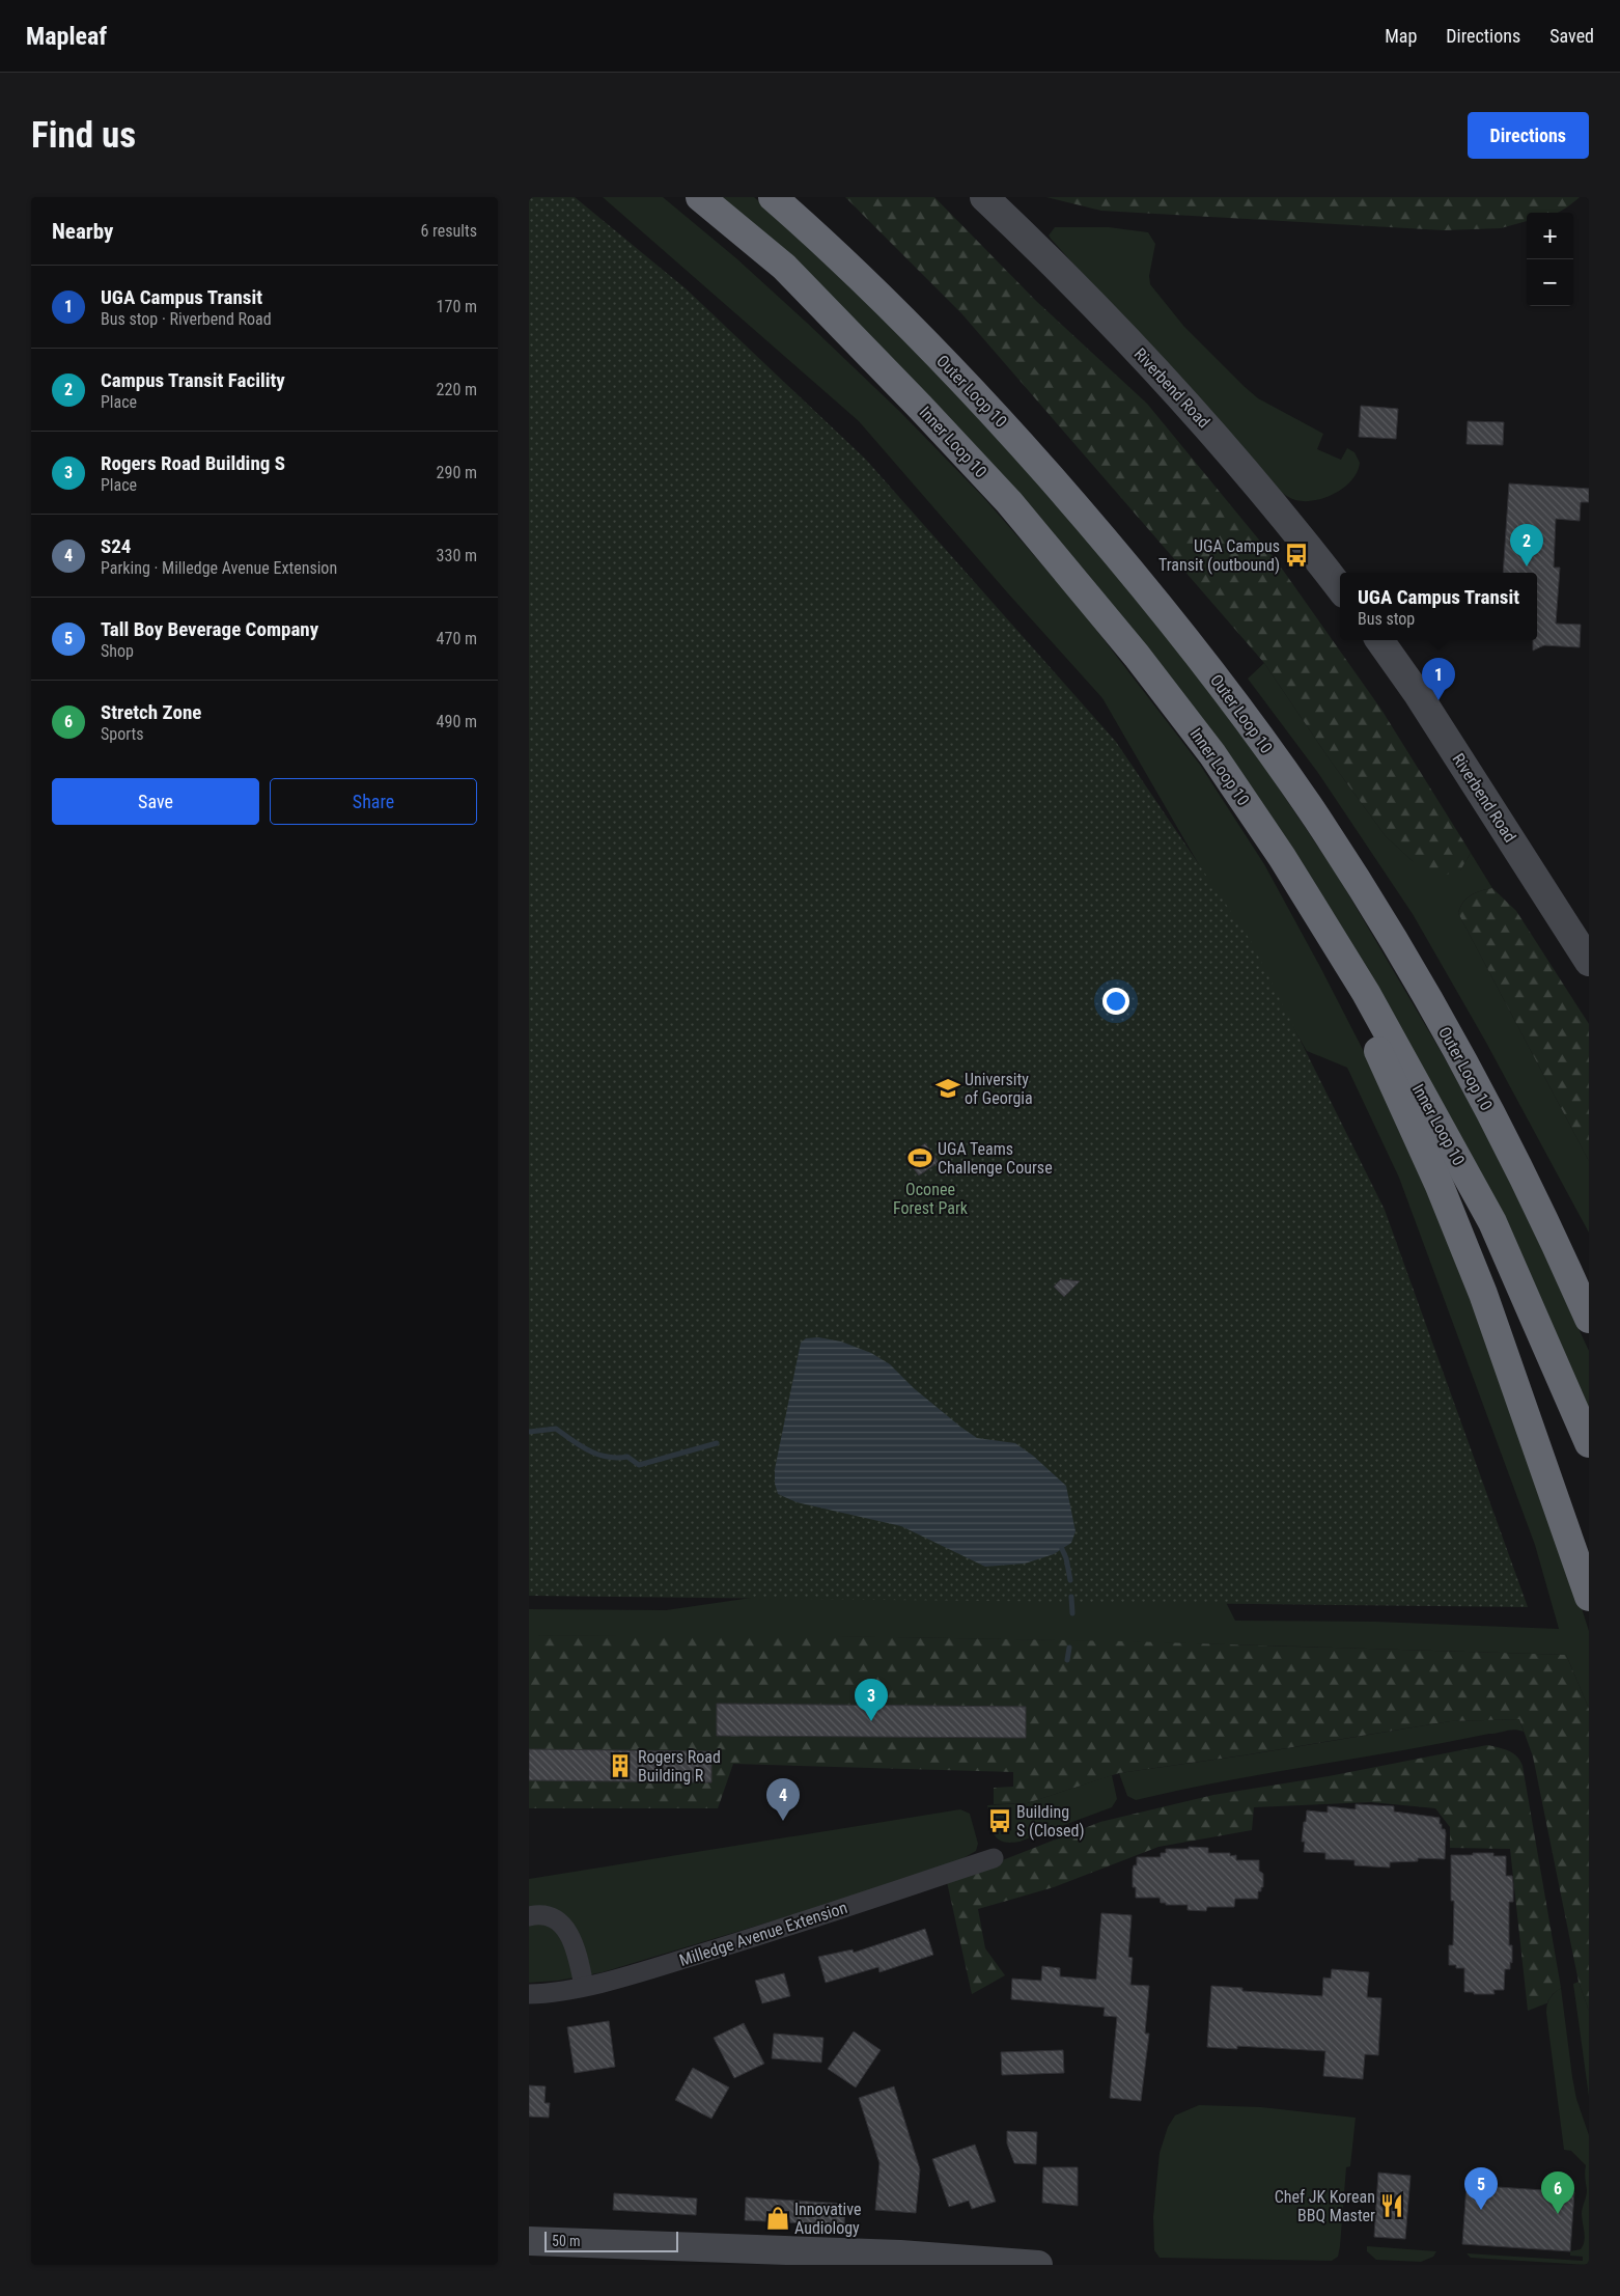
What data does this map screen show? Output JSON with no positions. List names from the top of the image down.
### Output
{
  "streets": {
    "highway": ["Outer Loop 10", "Inner Loop 10"],
    "street": ["Riverbend Road", "Milledge Avenue Extension"]
  },
  "parks": ["Oconee Forest Park"],
  "places": {
    "bus stop": ["UGA Campus Transit (outbound)", "Building S (Closed)"],
    "school or university": ["University of Georgia"],
    "sports": ["UGA Teams Challenge Course"],
    "building": ["Rogers Road Building R"],
    "restaurant": ["Chef JK Korean BBQ Master"],
    "shop": ["Innovative Audiology"]
  },
  "scale_bar": "50 m",
  "page": {
    "header": "Mapleaf",
    "nav": ["Map", "Directions", "Saved"],
    "buttons": [
      "Directions",
      ["Save", "Share"]
    ],
    "title": "Find us",
    "heading": ["Nearby", "6 results"],
    "map_buttons": ["+", "−"],
    "list": [
      {
        "mark": "1",
        "name": "UGA Campus Transit",
        "note": "Bus stop · Riverbend Road",
        "value": "170 m"
      },
      {
        "mark": "2",
        "name": "Campus Transit Facility",
        "note": "Place",
        "value": "220 m"
      },
      {
        "mark": "3",
        "name": "Rogers Road Building S",
        "note": "Place",
        "value": "290 m"
      },
      {
        "mark": "4",
        "name": "S24",
        "note": "Parking · Milledge Avenue Extension",
        "value": "330 m"
      },
      {
        "mark": "5",
        "name": "Tall Boy Beverage Company",
        "note": "Shop",
        "value": "470 m"
      },
      {
        "mark": "6",
        "name": "Stretch Zone",
        "note": "Sports",
        "value": "490 m"
      }
    ],
    "pins": [
      "2",
      "1",
      "3",
      "4",
      "5",
      "6"
    ],
    "popup": ["UGA Campus Transit", "Bus stop"],
    "scale": "50 m"
  }
}
